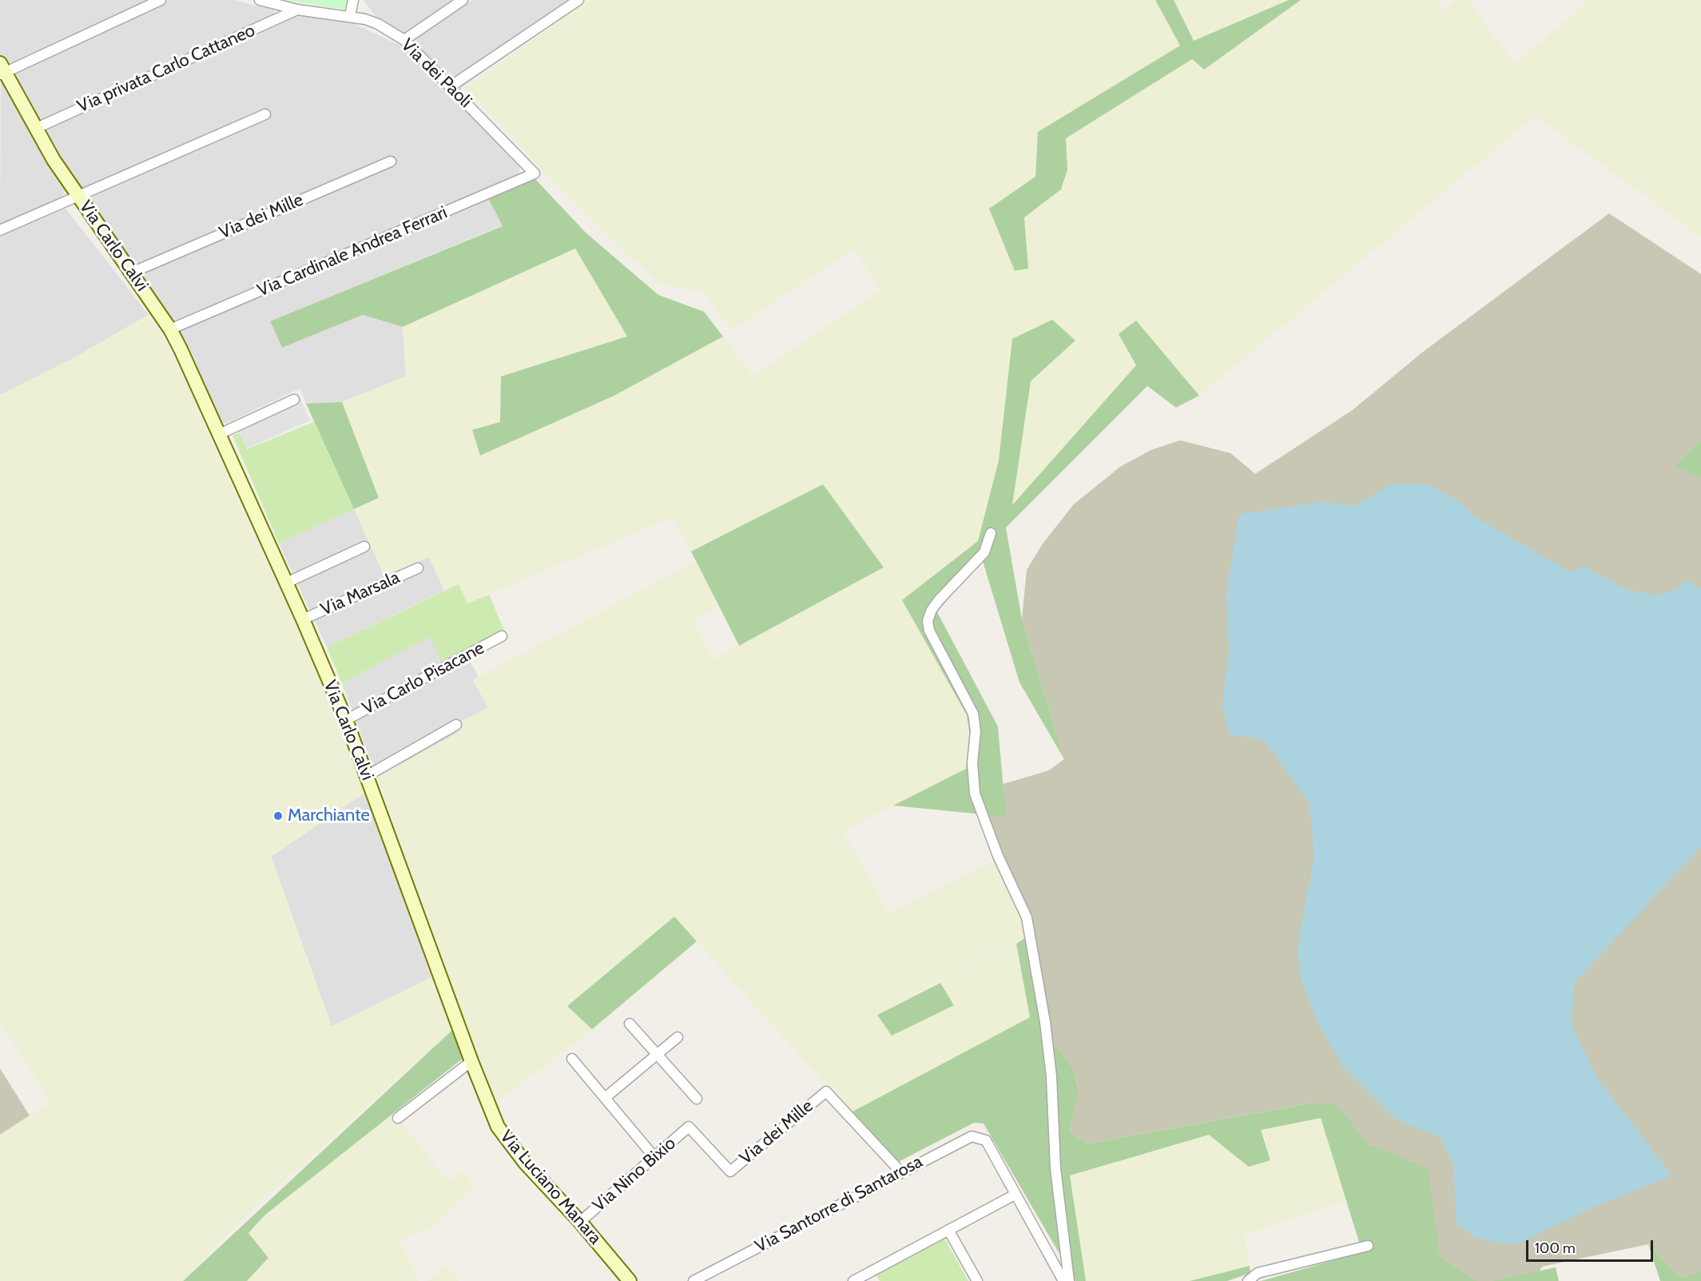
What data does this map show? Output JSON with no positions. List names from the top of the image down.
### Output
{
  "streets": {
    "street": [
      "Via privata Carlo Cattaneo",
      "Via dei Paoli",
      "Via dei Mille",
      "Via Carlo Calvi",
      "Via Cardinale Andrea Ferrari",
      "Via Marsala",
      "Via Carlo Pisacane",
      "Via Nino Bixio",
      "Via Luciano Manara",
      "Via Santorre di Santarosa"
    ]
  },
  "crossings": [
    ["Via privata Carlo Cattaneo", "Via dei Paoli"],
    ["Via privata Carlo Cattaneo", "Via Carlo Calvi"],
    ["Via dei Paoli", "Via Cardinale Andrea Ferrari"],
    ["Via dei Mille", "Via Carlo Calvi"],
    ["Via dei Mille", "Via Nino Bixio"],
    ["Via dei Mille", "Via Santorre di Santarosa"],
    ["Via Carlo Calvi", "Via Cardinale Andrea Ferrari"],
    ["Via Carlo Calvi", "Via Marsala"],
    ["Via Carlo Calvi", "Via Carlo Pisacane"],
    ["Via Carlo Calvi", "Via Luciano Manara"],
    ["Via Nino Bixio", "Via Luciano Manara"]
  ],
  "places": ["Marchiante"],
  "scale_bar": "100 m"
}
